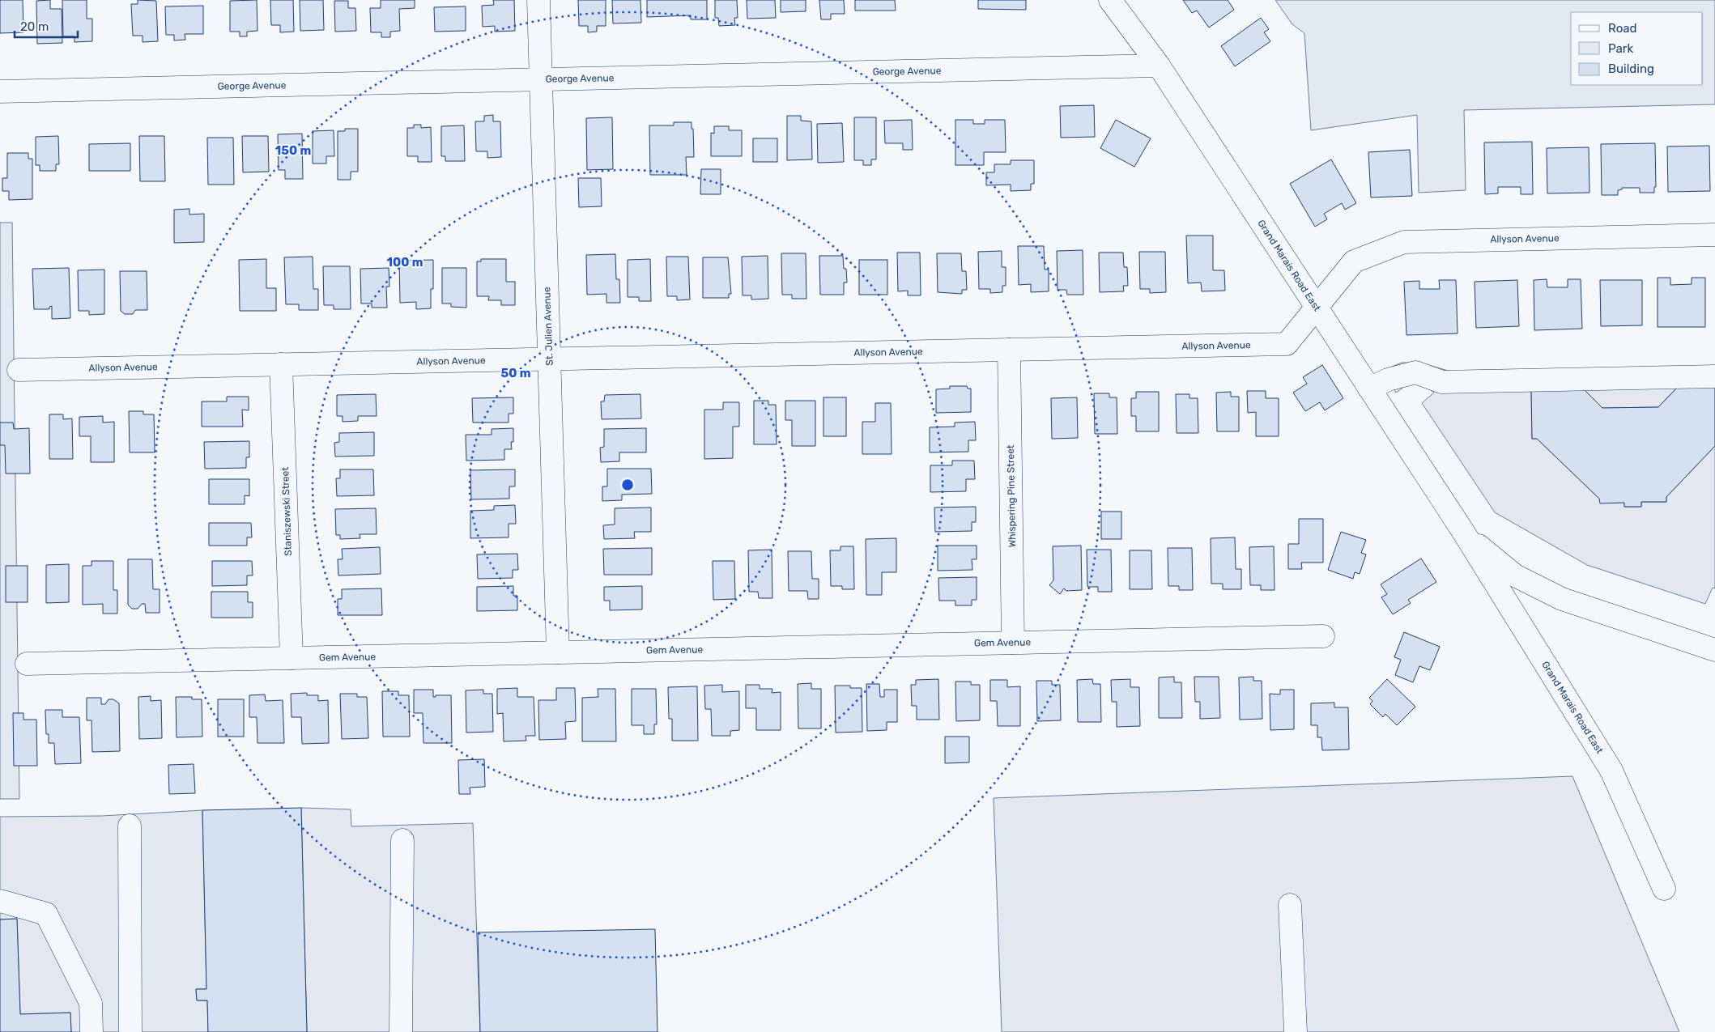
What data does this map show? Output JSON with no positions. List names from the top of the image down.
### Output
{
  "streets": {
    "street": [
      "George Avenue",
      "Allyson Avenue",
      "Grand Marais Road East",
      "St. Julien Avenue",
      "Whispering Pine Street",
      "Staniszewski Street",
      "Gem Avenue"
    ]
  },
  "crossings": [
    ["George Avenue", "Grand Marais Road East"],
    ["George Avenue", "St. Julien Avenue"],
    ["Allyson Avenue", "Grand Marais Road East"],
    ["Allyson Avenue", "St. Julien Avenue"],
    ["Allyson Avenue", "Whispering Pine Street"],
    ["Allyson Avenue", "Staniszewski Street"],
    ["St. Julien Avenue", "Gem Avenue"],
    ["Whispering Pine Street", "Gem Avenue"],
    ["Staniszewski Street", "Gem Avenue"]
  ],
  "legend": ["Road", "Park", "Building"],
  "scale_bar": "20 m",
  "rings": ["150 m", "100 m", "50 m"]
}
